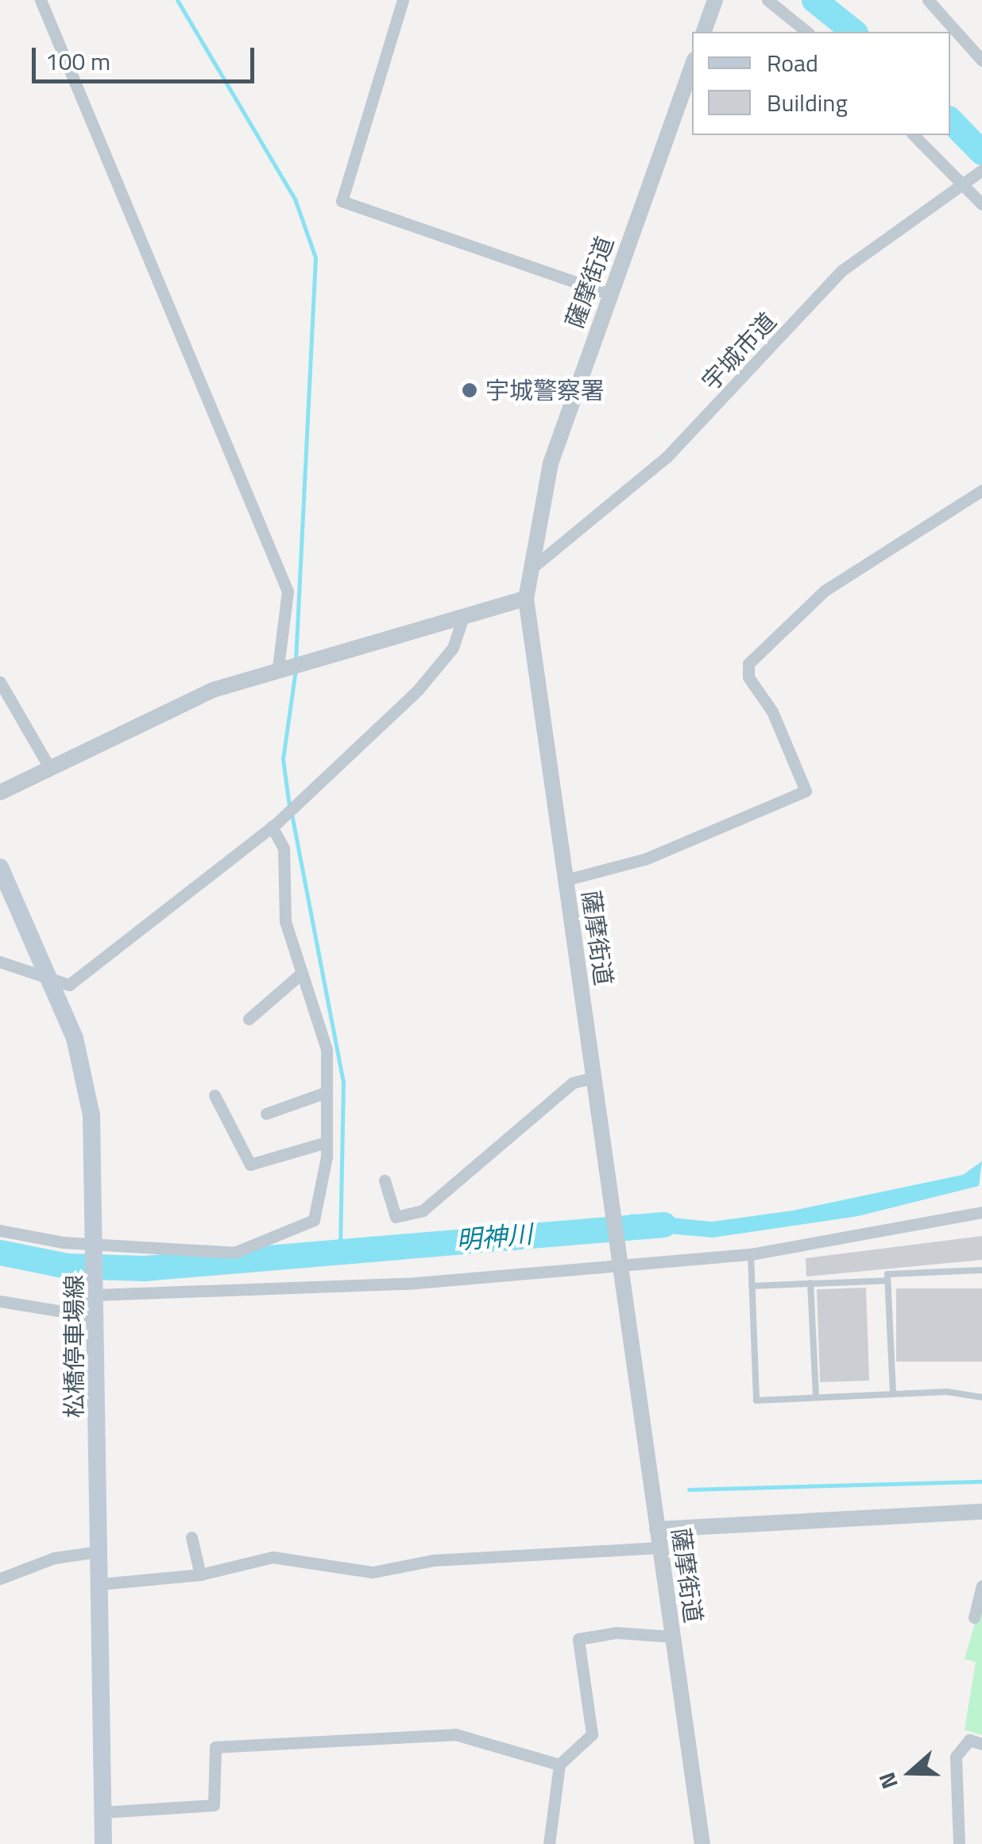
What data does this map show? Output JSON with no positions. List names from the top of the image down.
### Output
{
  "streets": {
    "main road": ["松橋停車場線"],
    "street": ["薩摩街道", "宇城市道"]
  },
  "crossings": [
    ["薩摩街道", "宇城市道"]
  ],
  "water": ["明神川"],
  "places": ["宇城警察署"],
  "legend": ["Road", "Building"],
  "scale_bar": "100 m",
  "north": "left"
}
